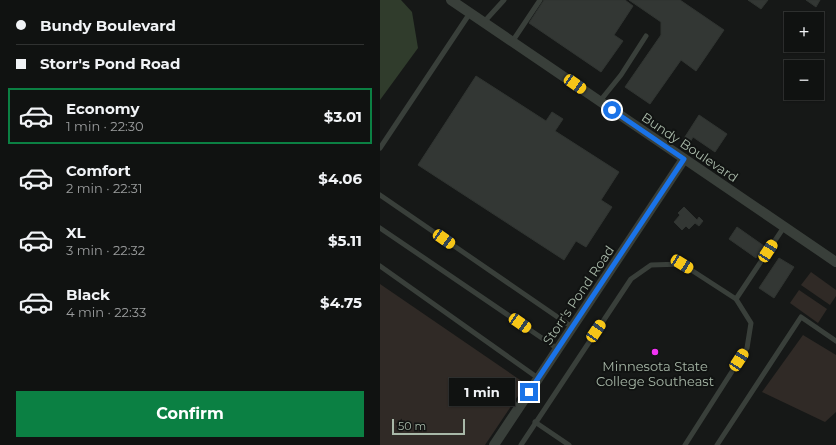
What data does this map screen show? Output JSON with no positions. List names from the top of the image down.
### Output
{
  "streets": {
    "street": ["Bundy Boulevard", "Storr's Pond Road"]
  },
  "crossings": [
    ["Bundy Boulevard", "Storr's Pond Road"]
  ],
  "places": ["Minnesota State College Southeast"],
  "scale_bar": "50 m",
  "page": {
    "banner": ["Bundy Boulevard", "Storr's Pond Road"],
    "map_buttons": ["+", "−"],
    "list": [
      {
        "name": "Economy",
        "note": "1 min · 22:30",
        "value": "$3.01"
      },
      {
        "name": "Comfort",
        "note": "2 min · 22:31",
        "value": "$4.06"
      },
      {
        "name": "XL",
        "note": "3 min · 22:32",
        "value": "$5.11"
      },
      {
        "name": "Black",
        "note": "4 min · 22:33",
        "value": "$4.75"
      }
    ],
    "bubble": "1 min",
    "buttons": "Confirm",
    "scale": "50 m"
  }
}
